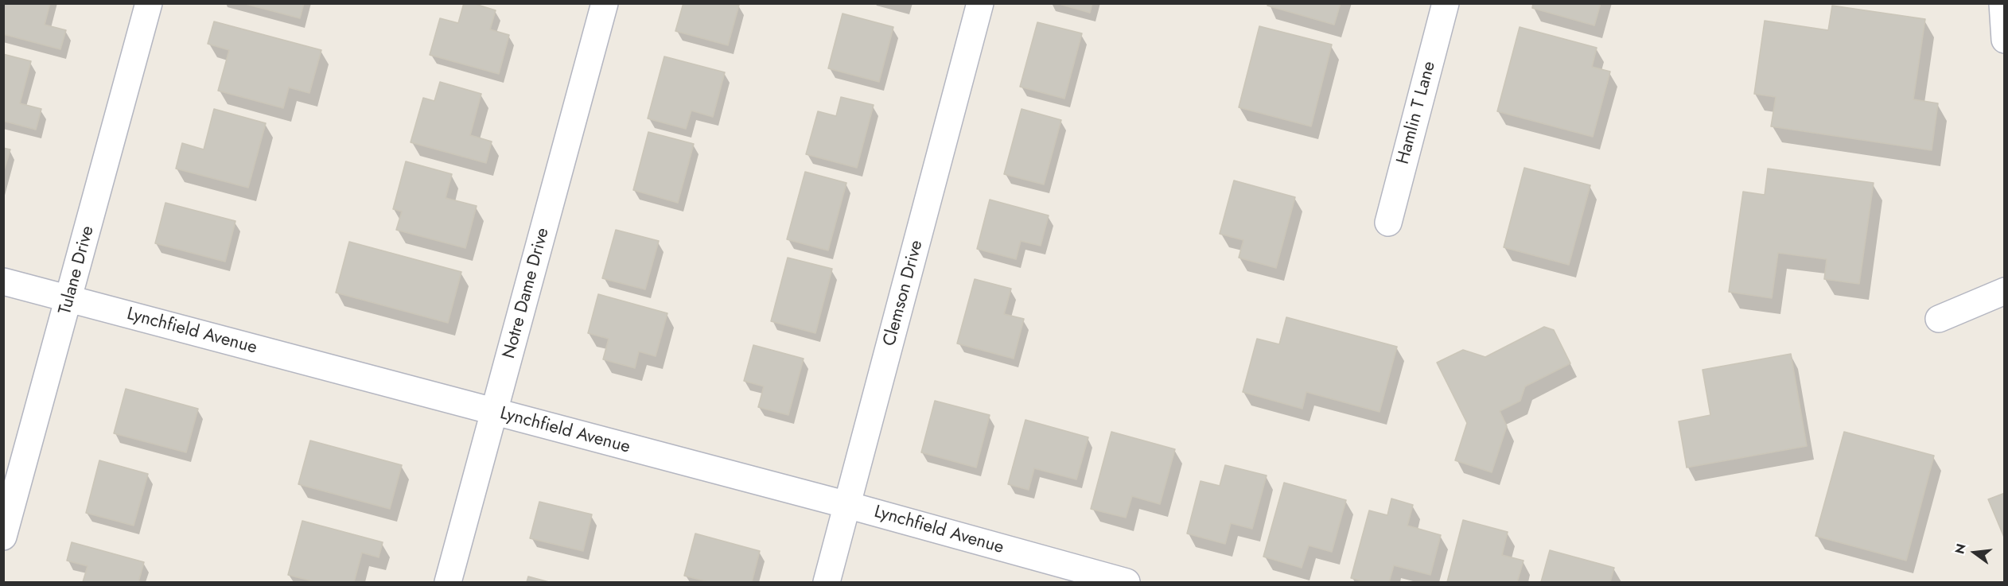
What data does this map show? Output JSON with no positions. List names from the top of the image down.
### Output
{
  "streets": {
    "street": [
      "Hamlin T Lane",
      "Tulane Drive",
      "Notre Dame Drive",
      "Clemson Drive",
      "Lynchfield Avenue"
    ]
  },
  "crossings": [
    ["Tulane Drive", "Lynchfield Avenue"],
    ["Notre Dame Drive", "Lynchfield Avenue"],
    ["Clemson Drive", "Lynchfield Avenue"]
  ],
  "north": "left"
}
